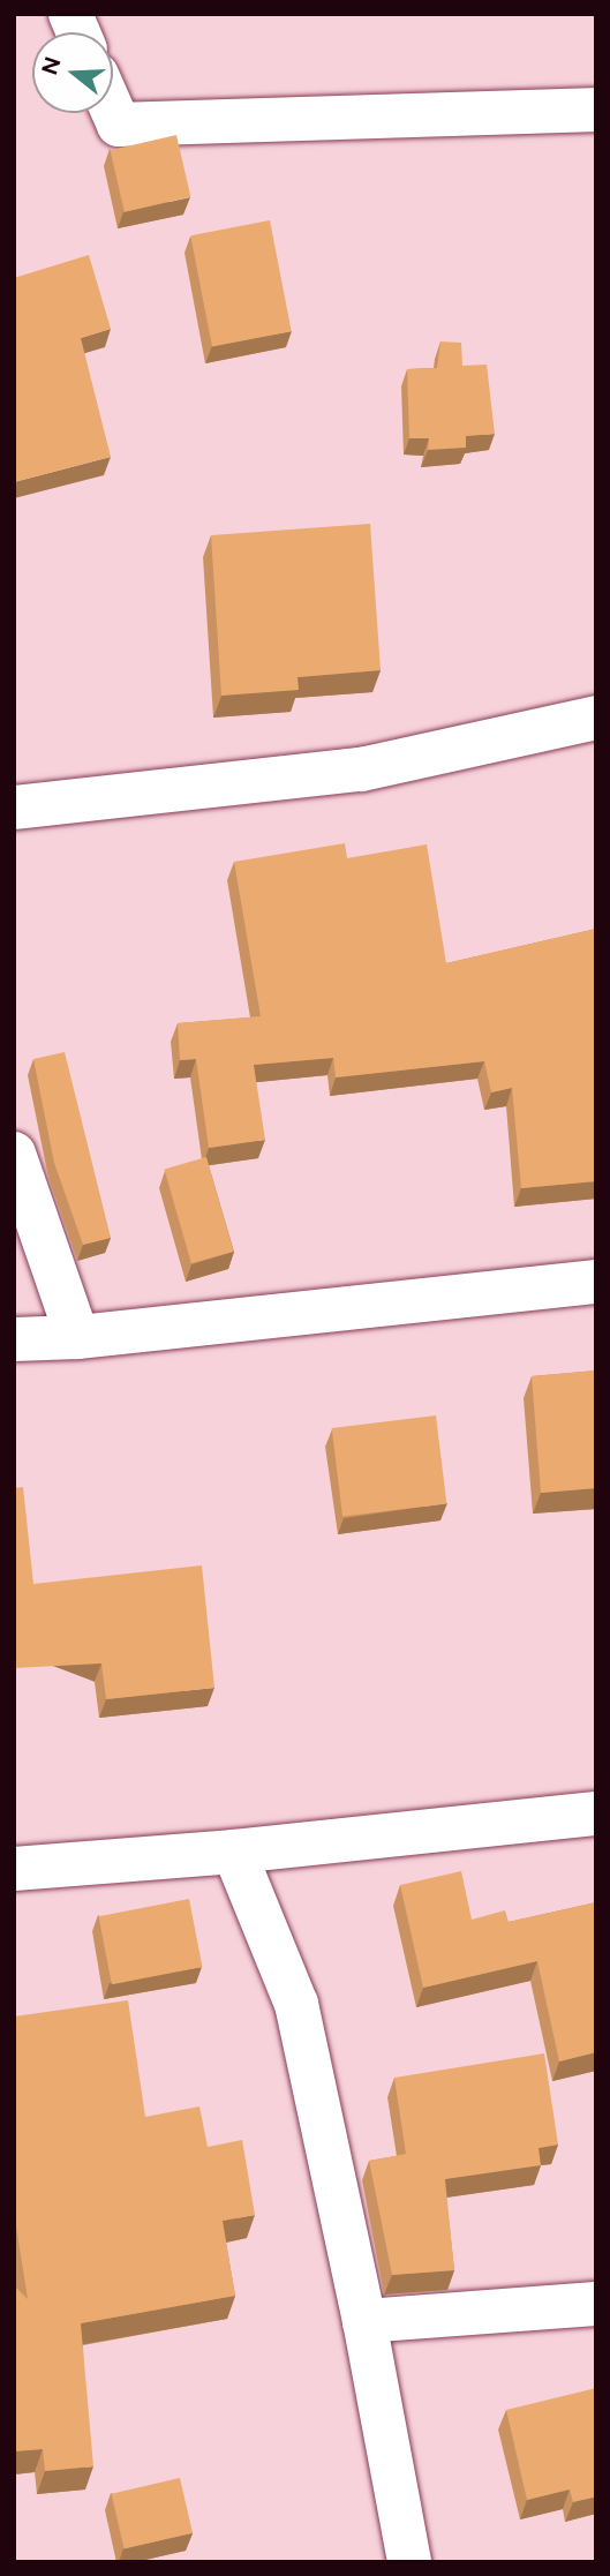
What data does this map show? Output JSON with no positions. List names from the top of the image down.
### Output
{
  "north": "left"
}
